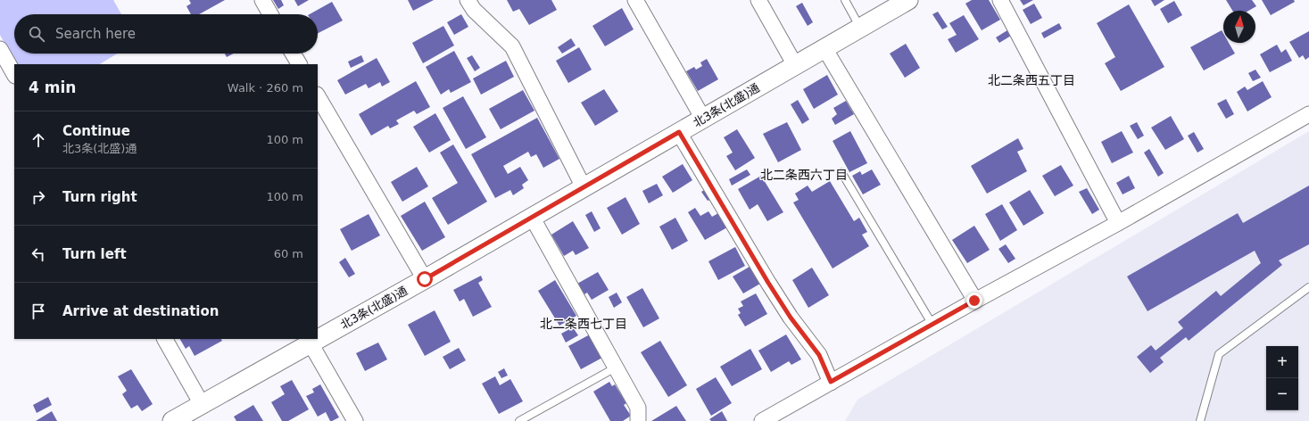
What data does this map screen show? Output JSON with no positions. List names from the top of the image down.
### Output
{
  "streets": {
    "street": ["北3条(北盛)通"]
  },
  "districts": ["北二条西五丁目", "北二条西六丁目", "北二条西七丁目"],
  "north": "top",
  "page": {
    "search": "Search here",
    "heading": ["4 min", "Walk · 260 m"],
    "list": [
      ["Continue", "北3条(北盛)通", "100 m"],
      ["Turn right", "100 m"],
      ["Turn left", "60 m"],
      "Arrive at destination"
    ],
    "map_buttons": ["+", "−"]
  }
}
